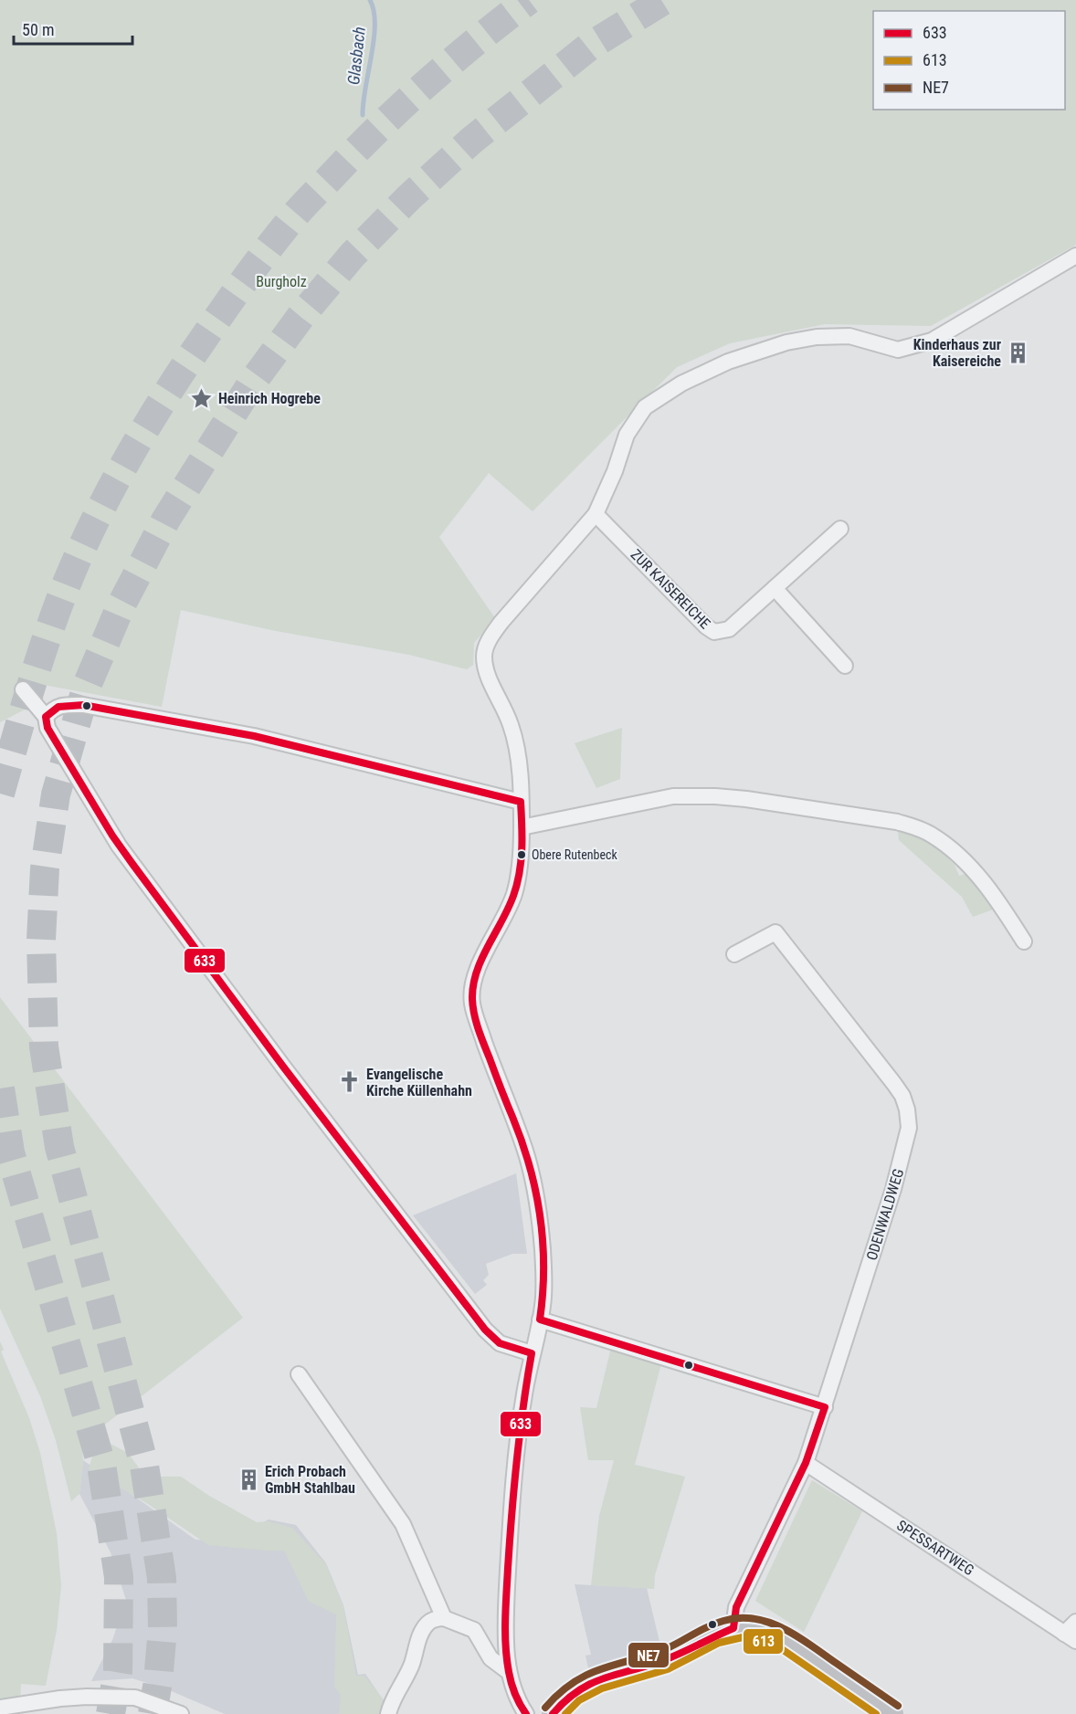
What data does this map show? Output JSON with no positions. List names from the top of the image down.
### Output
{
  "streets": {
    "street": ["ZUR KAISEREICHE", "ODENWALDWEG", "SPESSARTWEG"]
  },
  "crossings": [
    ["ODENWALDWEG", "SPESSARTWEG"]
  ],
  "water": ["Glasbach"],
  "parks": ["Burgholz"],
  "places": {
    "building": ["Kinderhaus zur Kaisereiche", "Erich Probach GmbH Stahlbau"],
    "place": ["Heinrich Hogrebe"],
    "other": ["Obere Rutenbeck"],
    "church": ["Evangelische Kirche Küllenhahn"]
  },
  "lines": ["transit line 633", "transit line NE7", "transit line 613"],
  "legend": ["633", "613", "NE7"],
  "scale_bar": "50 m"
}
